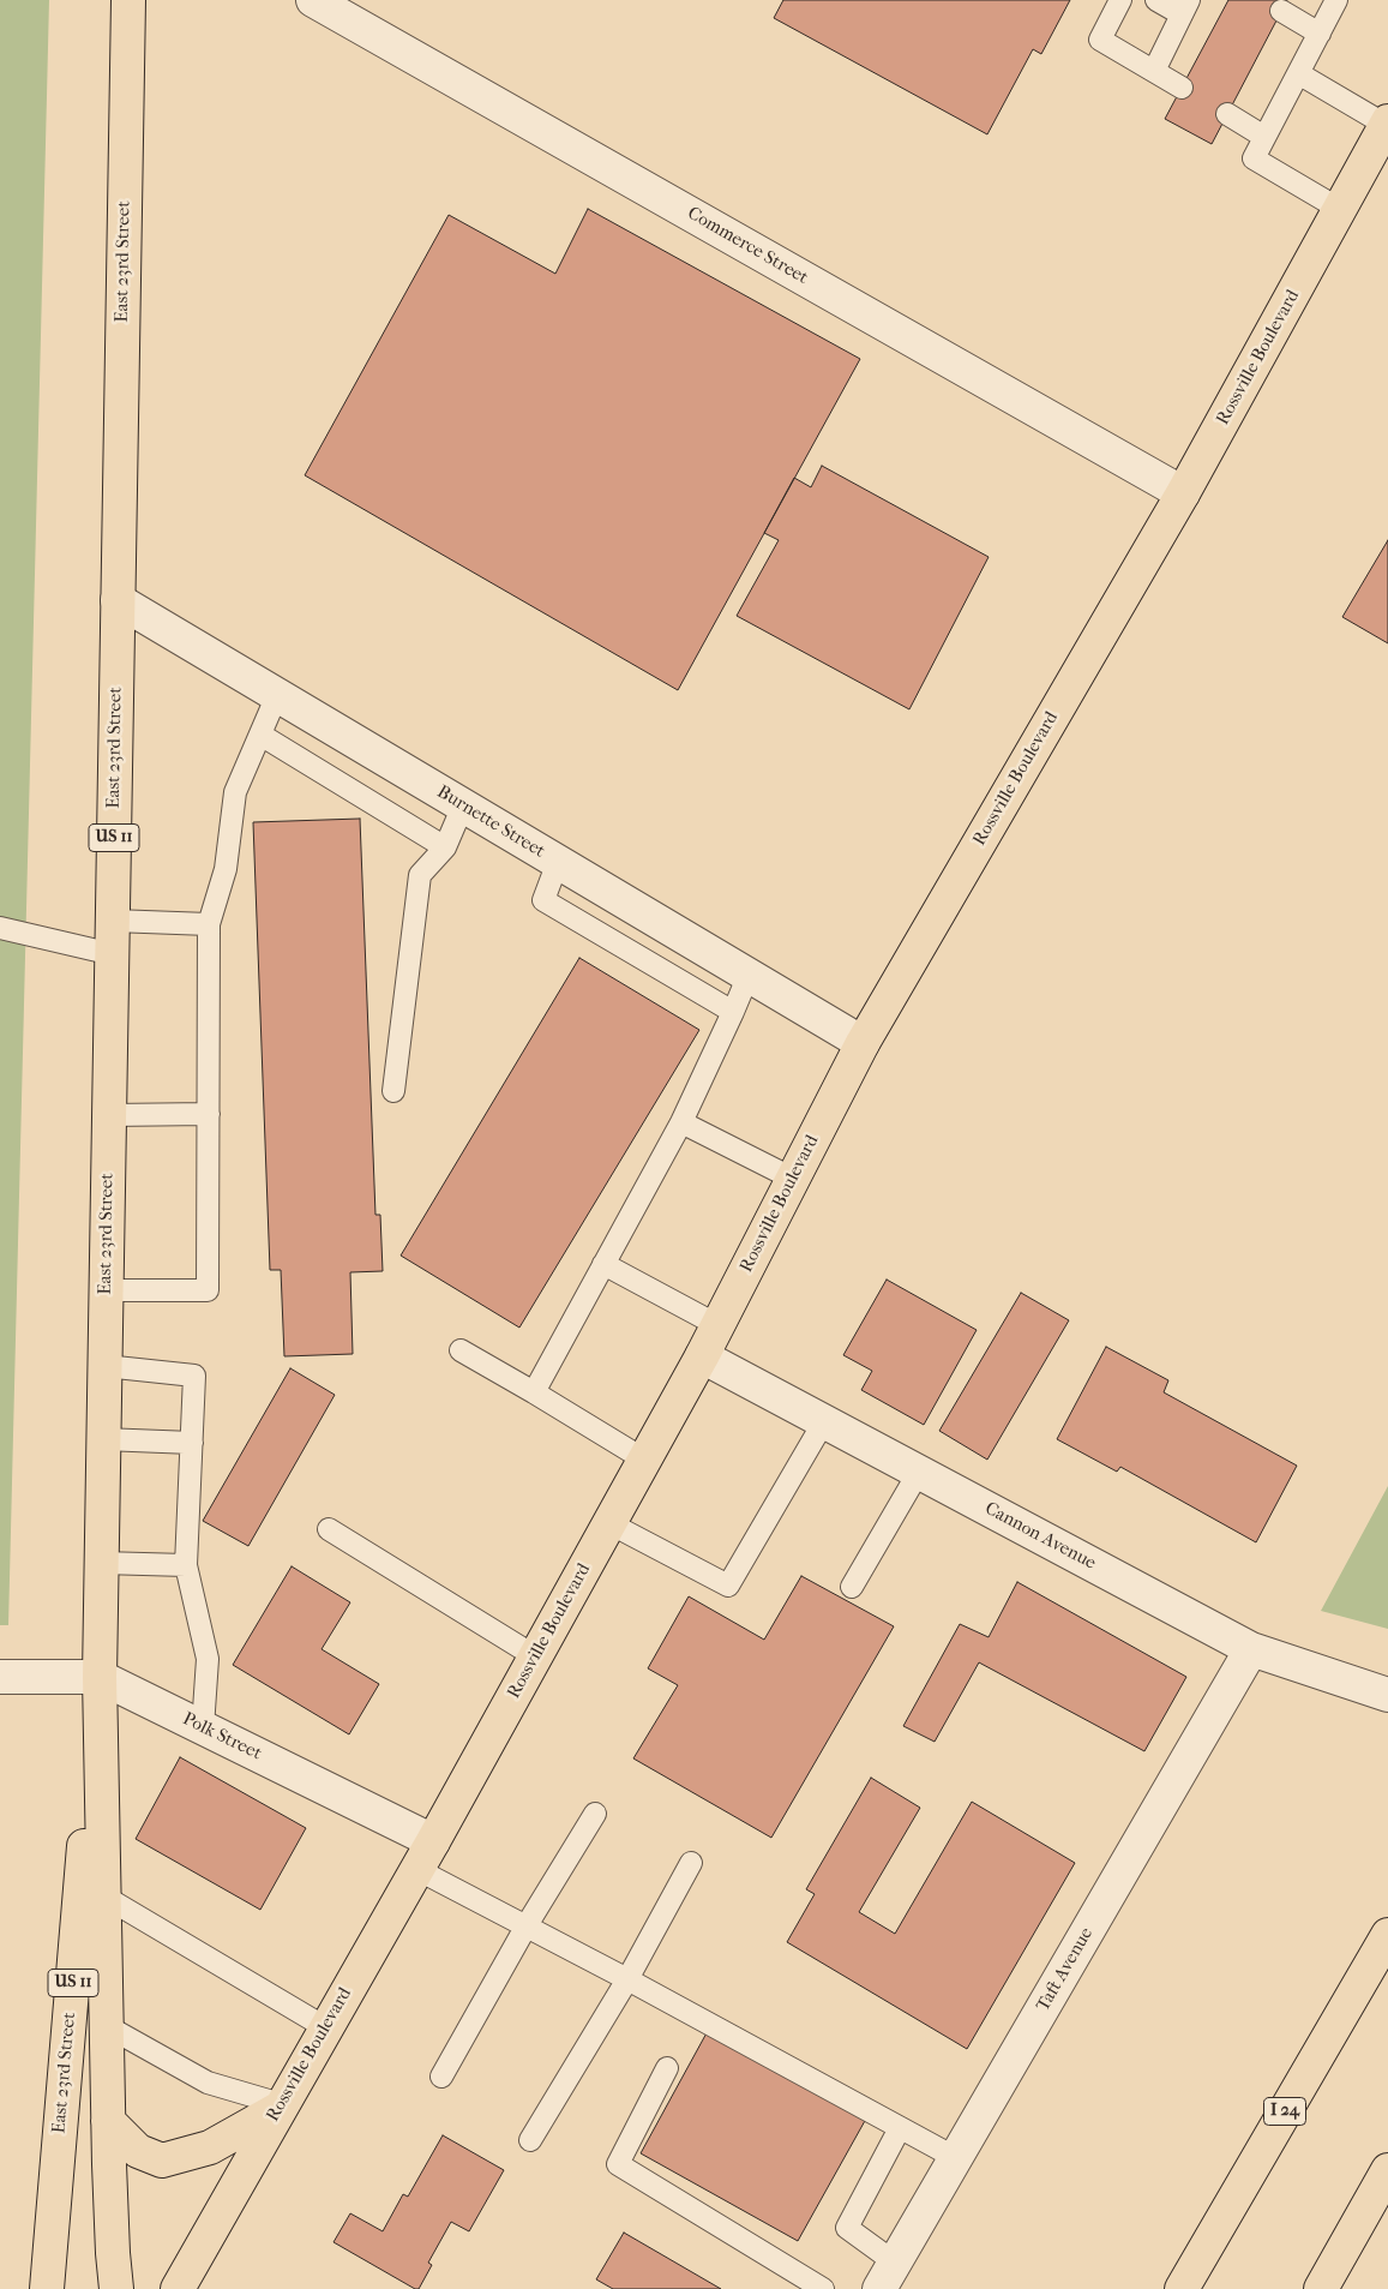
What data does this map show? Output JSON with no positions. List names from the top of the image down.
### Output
{
  "streets": {
    "main road": [
      "East 23rd Street",
      "Rossville Boulevard",
      "US 11",
      "I 24"
    ],
    "street": [
      "Commerce Street",
      "Burnette Street",
      "Cannon Avenue",
      "Polk Street",
      "Taft Avenue"
    ]
  },
  "crossings": [
    ["Commerce Street", "Rossville Boulevard"],
    ["East 23rd Street", "Burnette Street"],
    ["East 23rd Street", "Polk Street"],
    ["Rossville Boulevard", "Burnette Street"],
    ["Rossville Boulevard", "Cannon Avenue"],
    ["Rossville Boulevard", "Polk Street"],
    ["Cannon Avenue", "Taft Avenue"]
  ]
}
